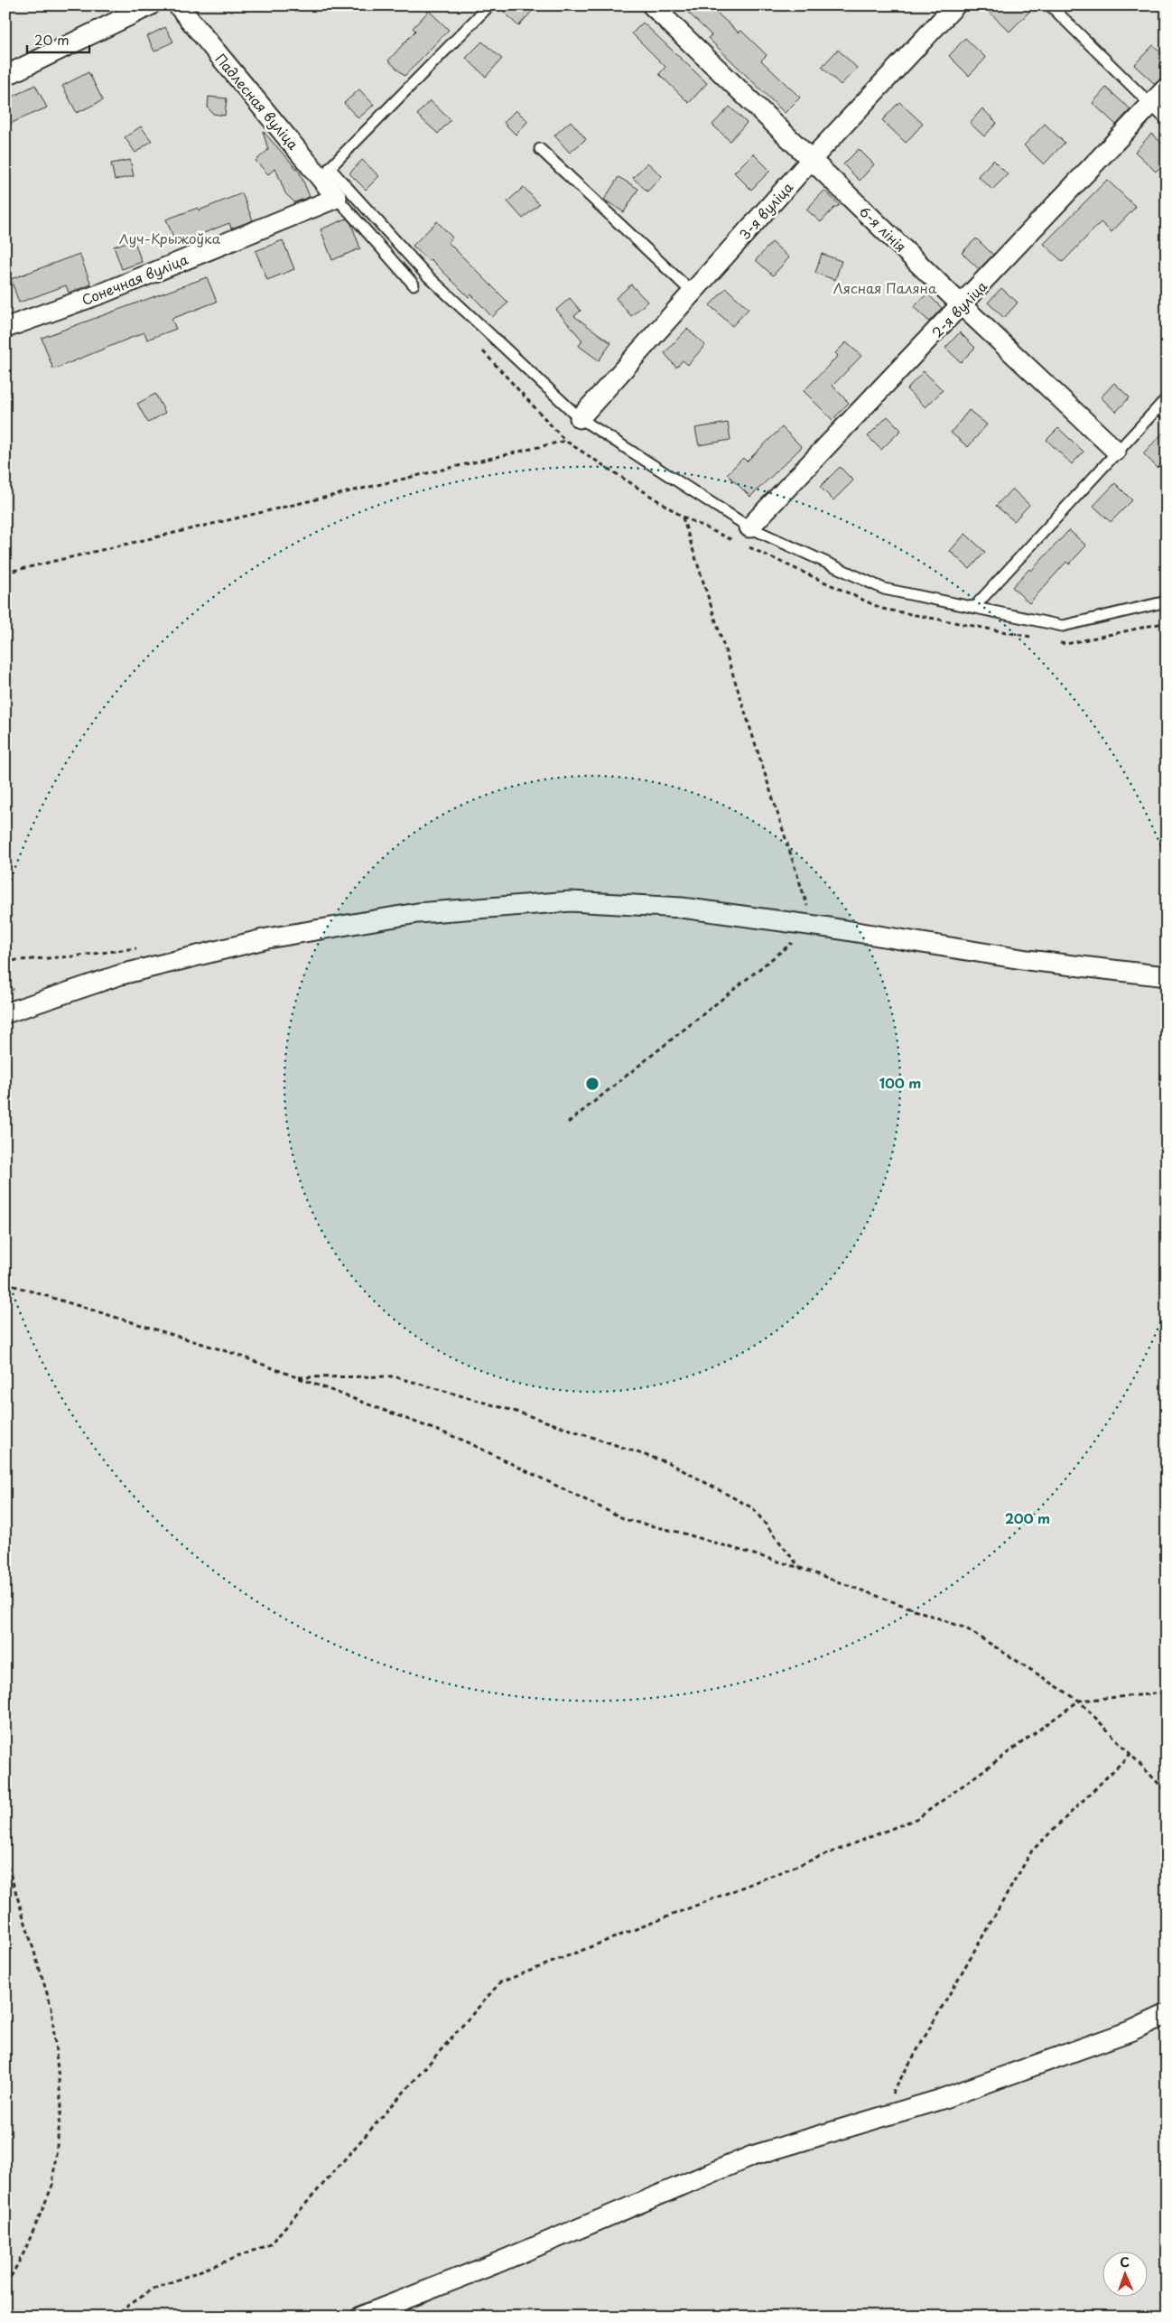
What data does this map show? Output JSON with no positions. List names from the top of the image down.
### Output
{
  "streets": {
    "street": [
      "Падлесная вуліца",
      "3-я вуліца",
      "6-я лінія",
      "Сонечная вуліца",
      "2-я вуліца"
    ]
  },
  "crossings": [
    ["Падлесная вуліца", "Сонечная вуліца"],
    ["3-я вуліца", "6-я лінія"],
    ["6-я лінія", "2-я вуліца"]
  ],
  "parks": ["Луч-Крыжоўка", "Лясная Паляна"],
  "scale_bar": "20 m",
  "north": "top",
  "rings": ["100 m", "200 m"]
}
